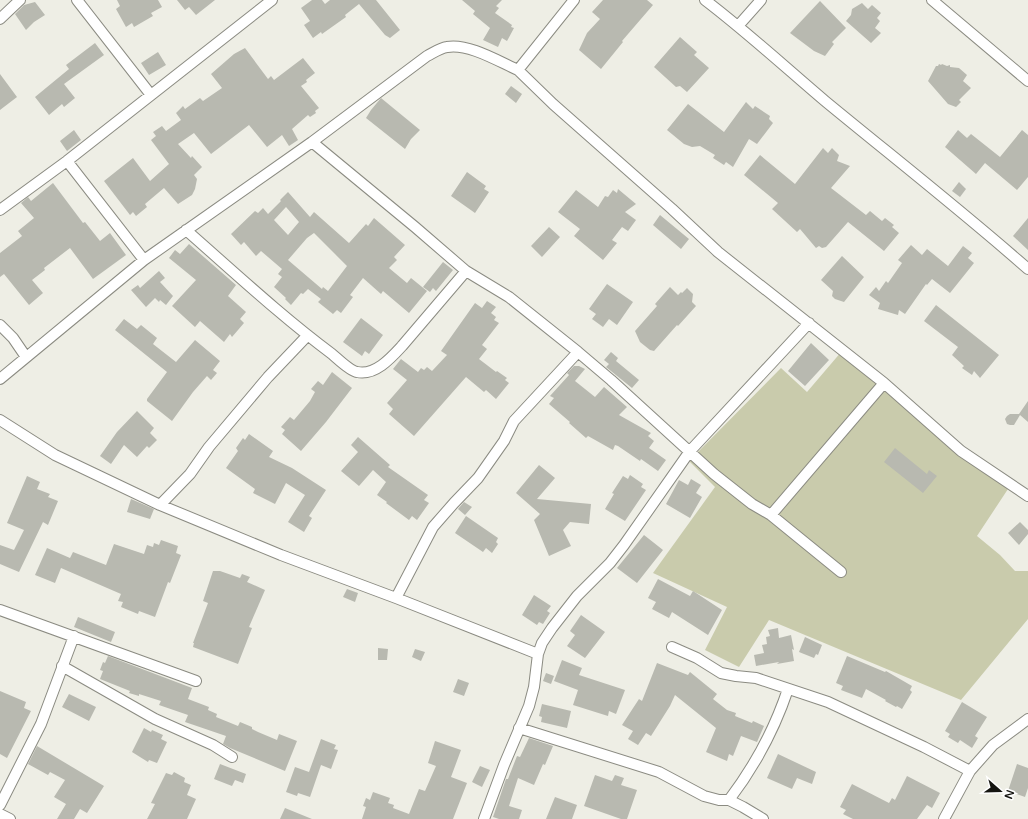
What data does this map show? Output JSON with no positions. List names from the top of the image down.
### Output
{
  "north": "right"
}
